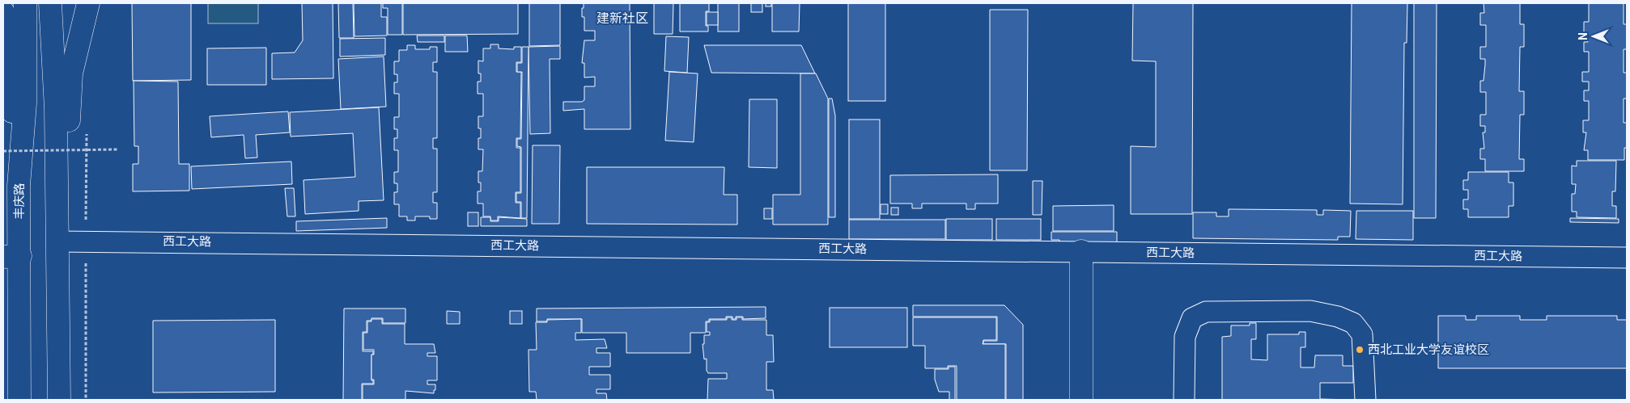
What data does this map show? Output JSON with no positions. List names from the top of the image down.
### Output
{
  "streets": {
    "main road": ["丰庆路"],
    "street": ["西工大路"]
  },
  "districts": ["建新社区"],
  "places": ["西北工业大学友谊校区"],
  "north": "left"
}
